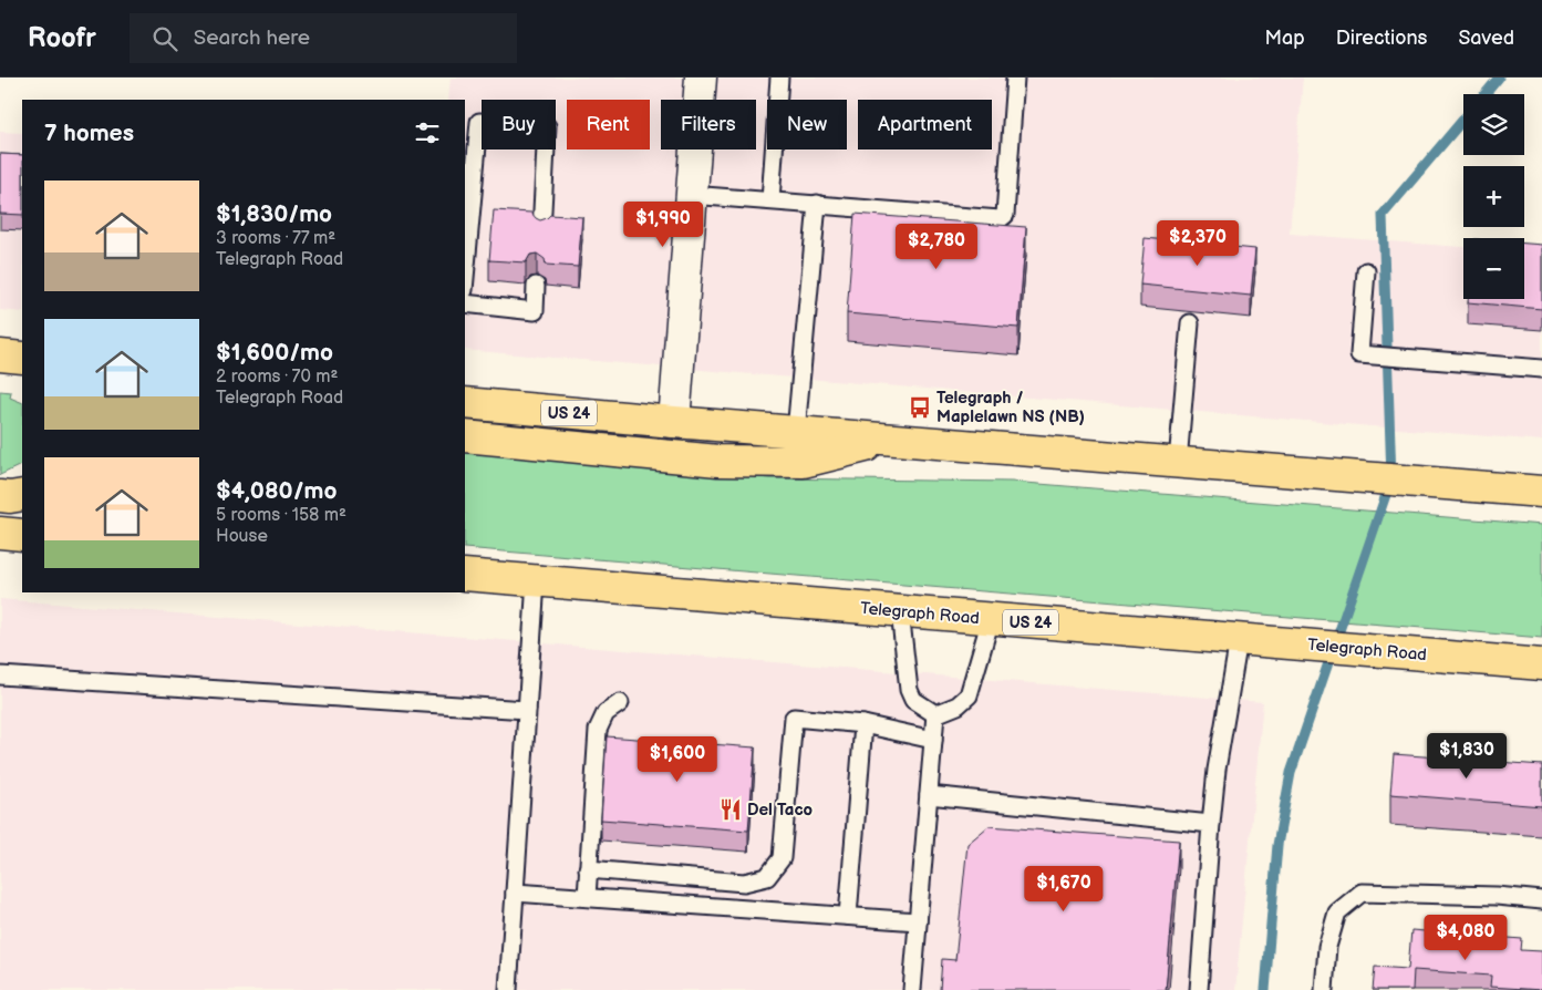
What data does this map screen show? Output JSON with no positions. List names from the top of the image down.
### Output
{
  "streets": {
    "main road": ["US 24", "Telegraph Road"]
  },
  "places": {
    "bus stop": ["Telegraph / Maplelawn NS (NB)"],
    "restaurant": ["Del Taco"]
  },
  "page": {
    "header": "Roofr",
    "search": "Search here",
    "nav": ["Map", "Directions", "Saved"],
    "map_buttons": ["+", "−"],
    "chip": [
      "Buy",
      "Rent",
      "Filters",
      "New",
      "Apartment"
    ],
    "heading": "7 homes",
    "list": [
      {
        "name": "$1,830/mo",
        "note": "3 rooms · 77 m² · Telegraph Road"
      },
      {
        "name": "$1,600/mo",
        "note": "2 rooms · 70 m² · Telegraph Road"
      },
      {
        "name": "$4,080/mo",
        "note": "5 rooms · 158 m² · House"
      }
    ],
    "price": [
      "$1,990",
      "$2,370",
      "$2,780",
      "$1,830",
      "$1,600",
      "$1,670",
      "$4,080"
    ]
  }
}
